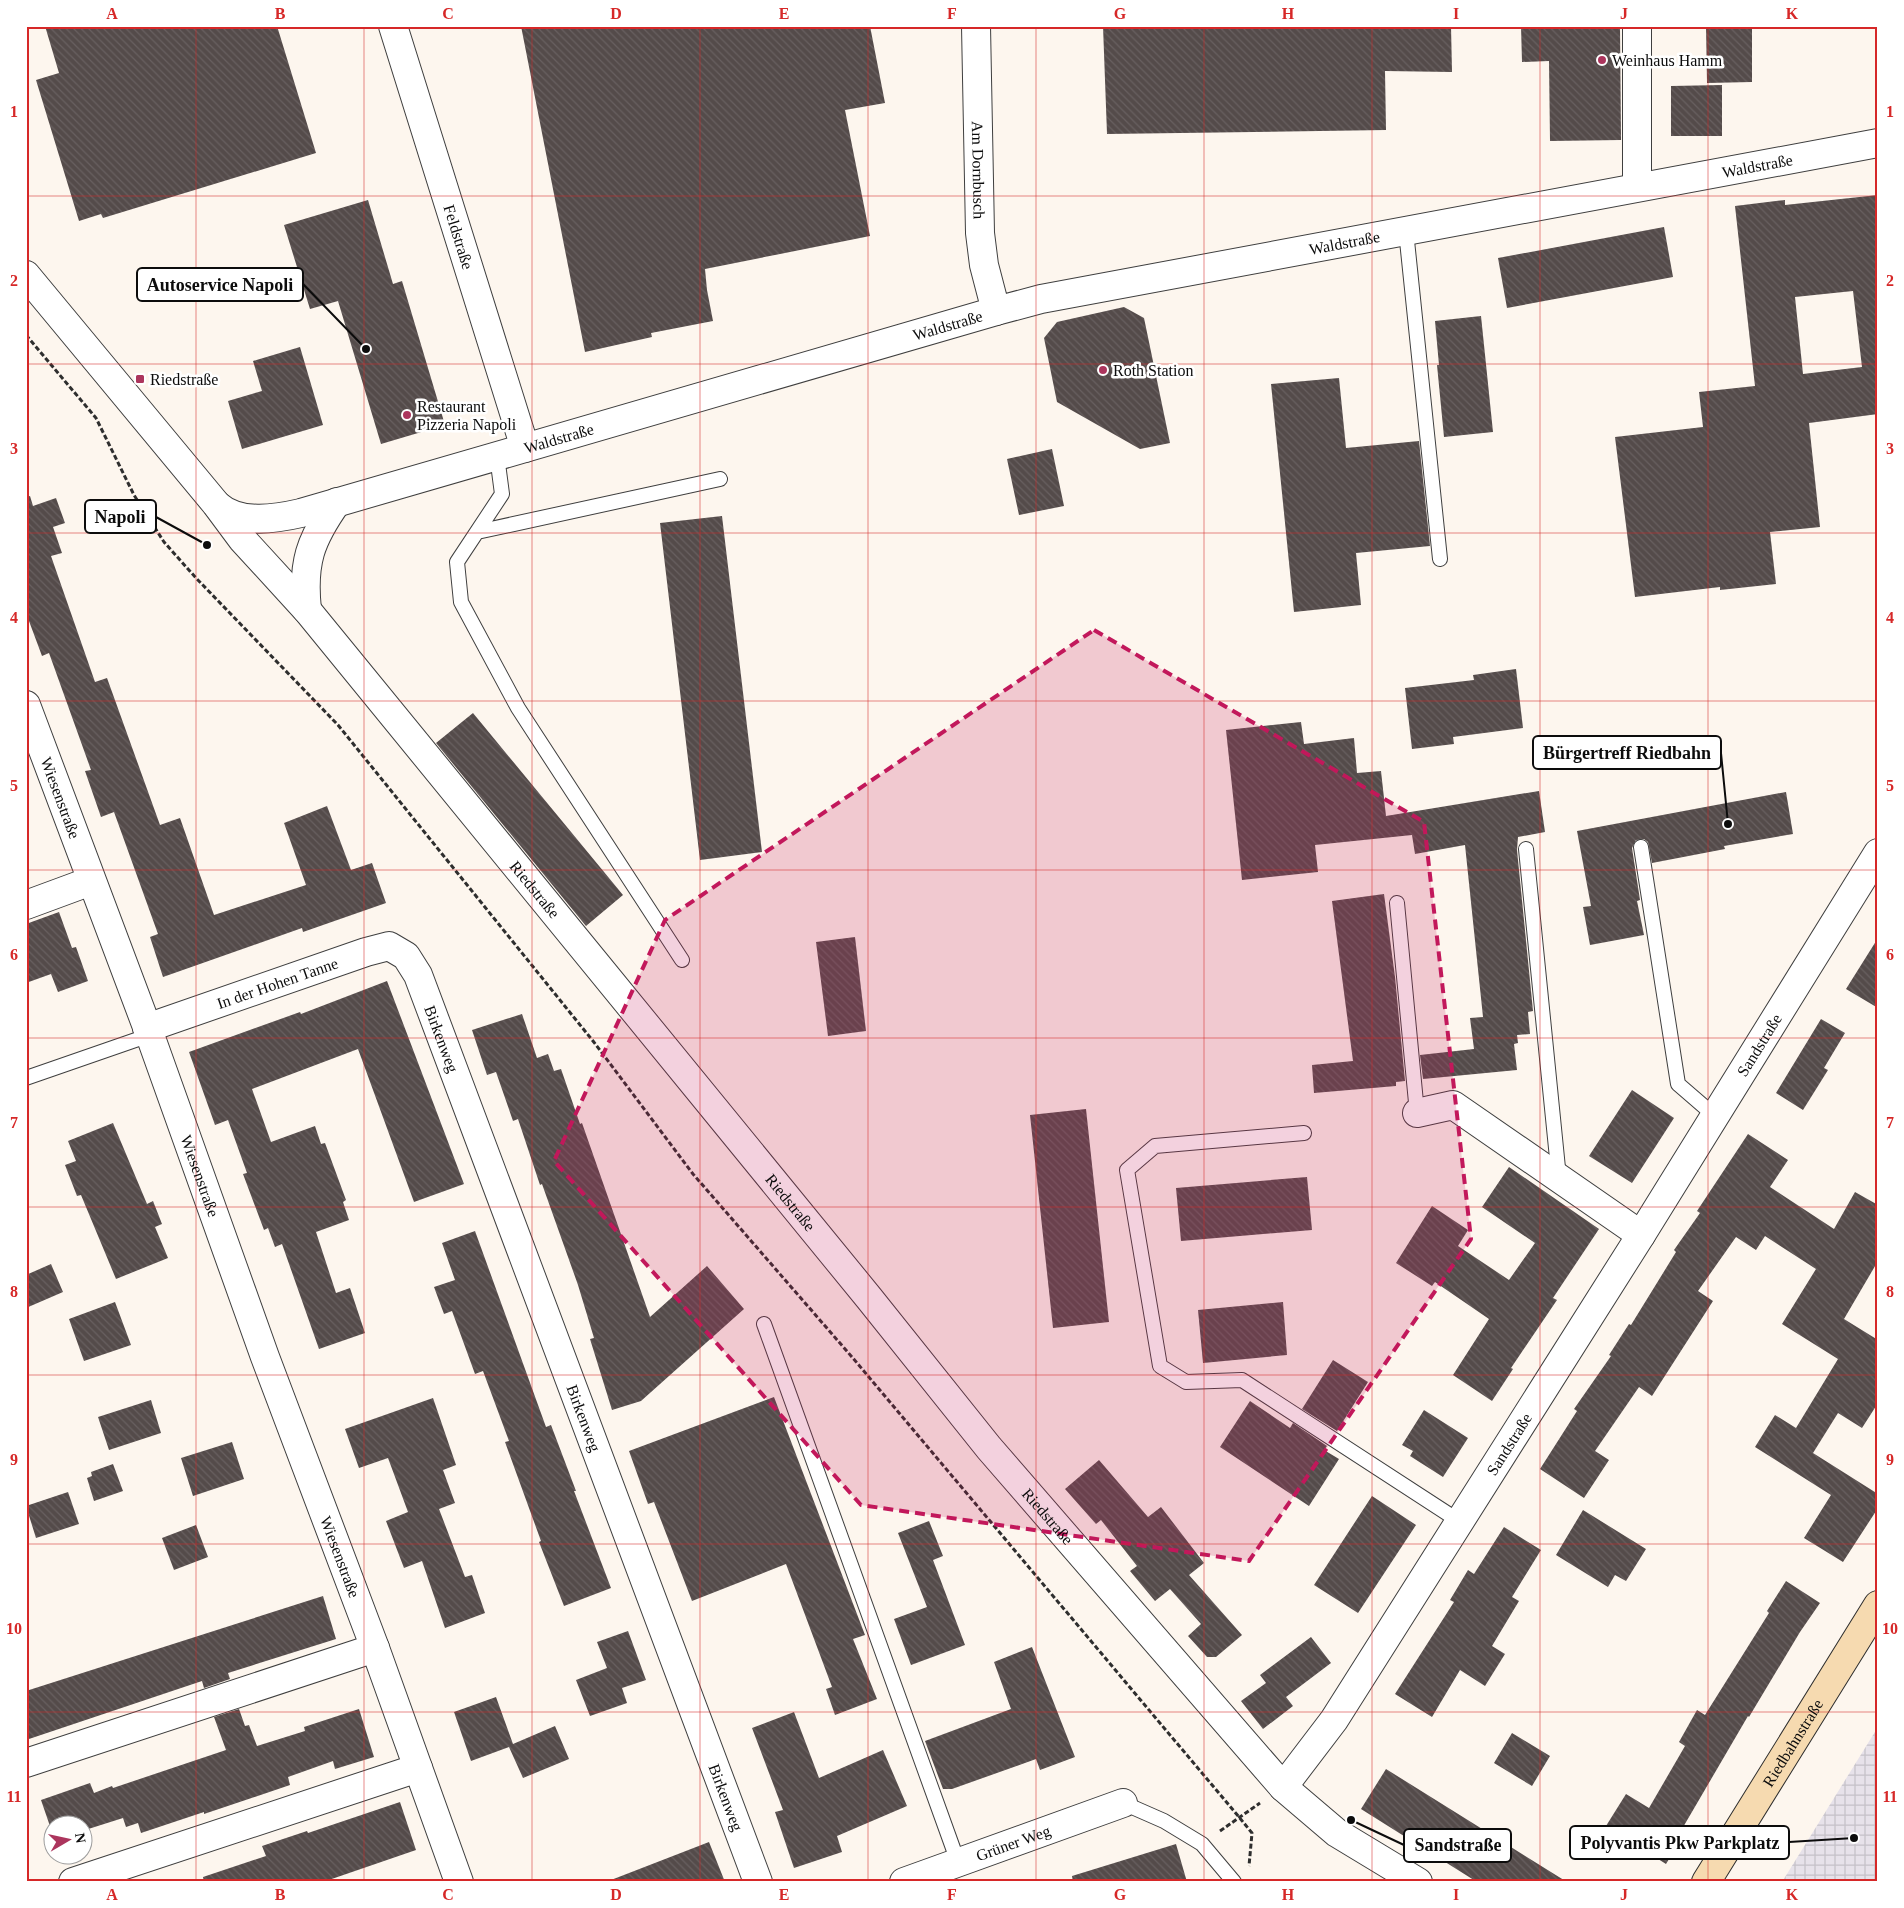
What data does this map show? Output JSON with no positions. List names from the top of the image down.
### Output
{
  "streets": {
    "main road": ["Riedbahnstraße"],
    "street": [
      "Waldstraße",
      "Am Dornbusch",
      "Feldstraße",
      "Wiesenstraße",
      "Riedstraße",
      "In der Hohen Tanne",
      "Birkenweg",
      "Sandstraße",
      "Grüner Weg"
    ]
  },
  "crossings": [
    ["Waldstraße", "Am Dornbusch"],
    ["Waldstraße", "Feldstraße"],
    ["Waldstraße", "Riedstraße"],
    ["Wiesenstraße", "In der Hohen Tanne"],
    ["Riedstraße", "Sandstraße"],
    ["In der Hohen Tanne", "Birkenweg"]
  ],
  "places": {
    "other": [
      "Weinhaus Hamm",
      "Autoservice Napoli",
      "Roth Station",
      "Restaurant Pizzeria Napoli",
      "Napoli",
      "Bürgertreff Riedbahn",
      "Sandstraße",
      "Polyvantis Pkw Parkplatz"
    ],
    "transit": ["Riedstraße"]
  },
  "north": "right",
  "grid": {
    "columns": [
      "A",
      "B",
      "C",
      "D",
      "E",
      "F",
      "G",
      "H",
      "I",
      "J",
      "K"
    ],
    "rows": [
      "1",
      "2",
      "3",
      "4",
      "5",
      "6",
      "7",
      "8",
      "9",
      "10",
      "11"
    ]
  }
}
